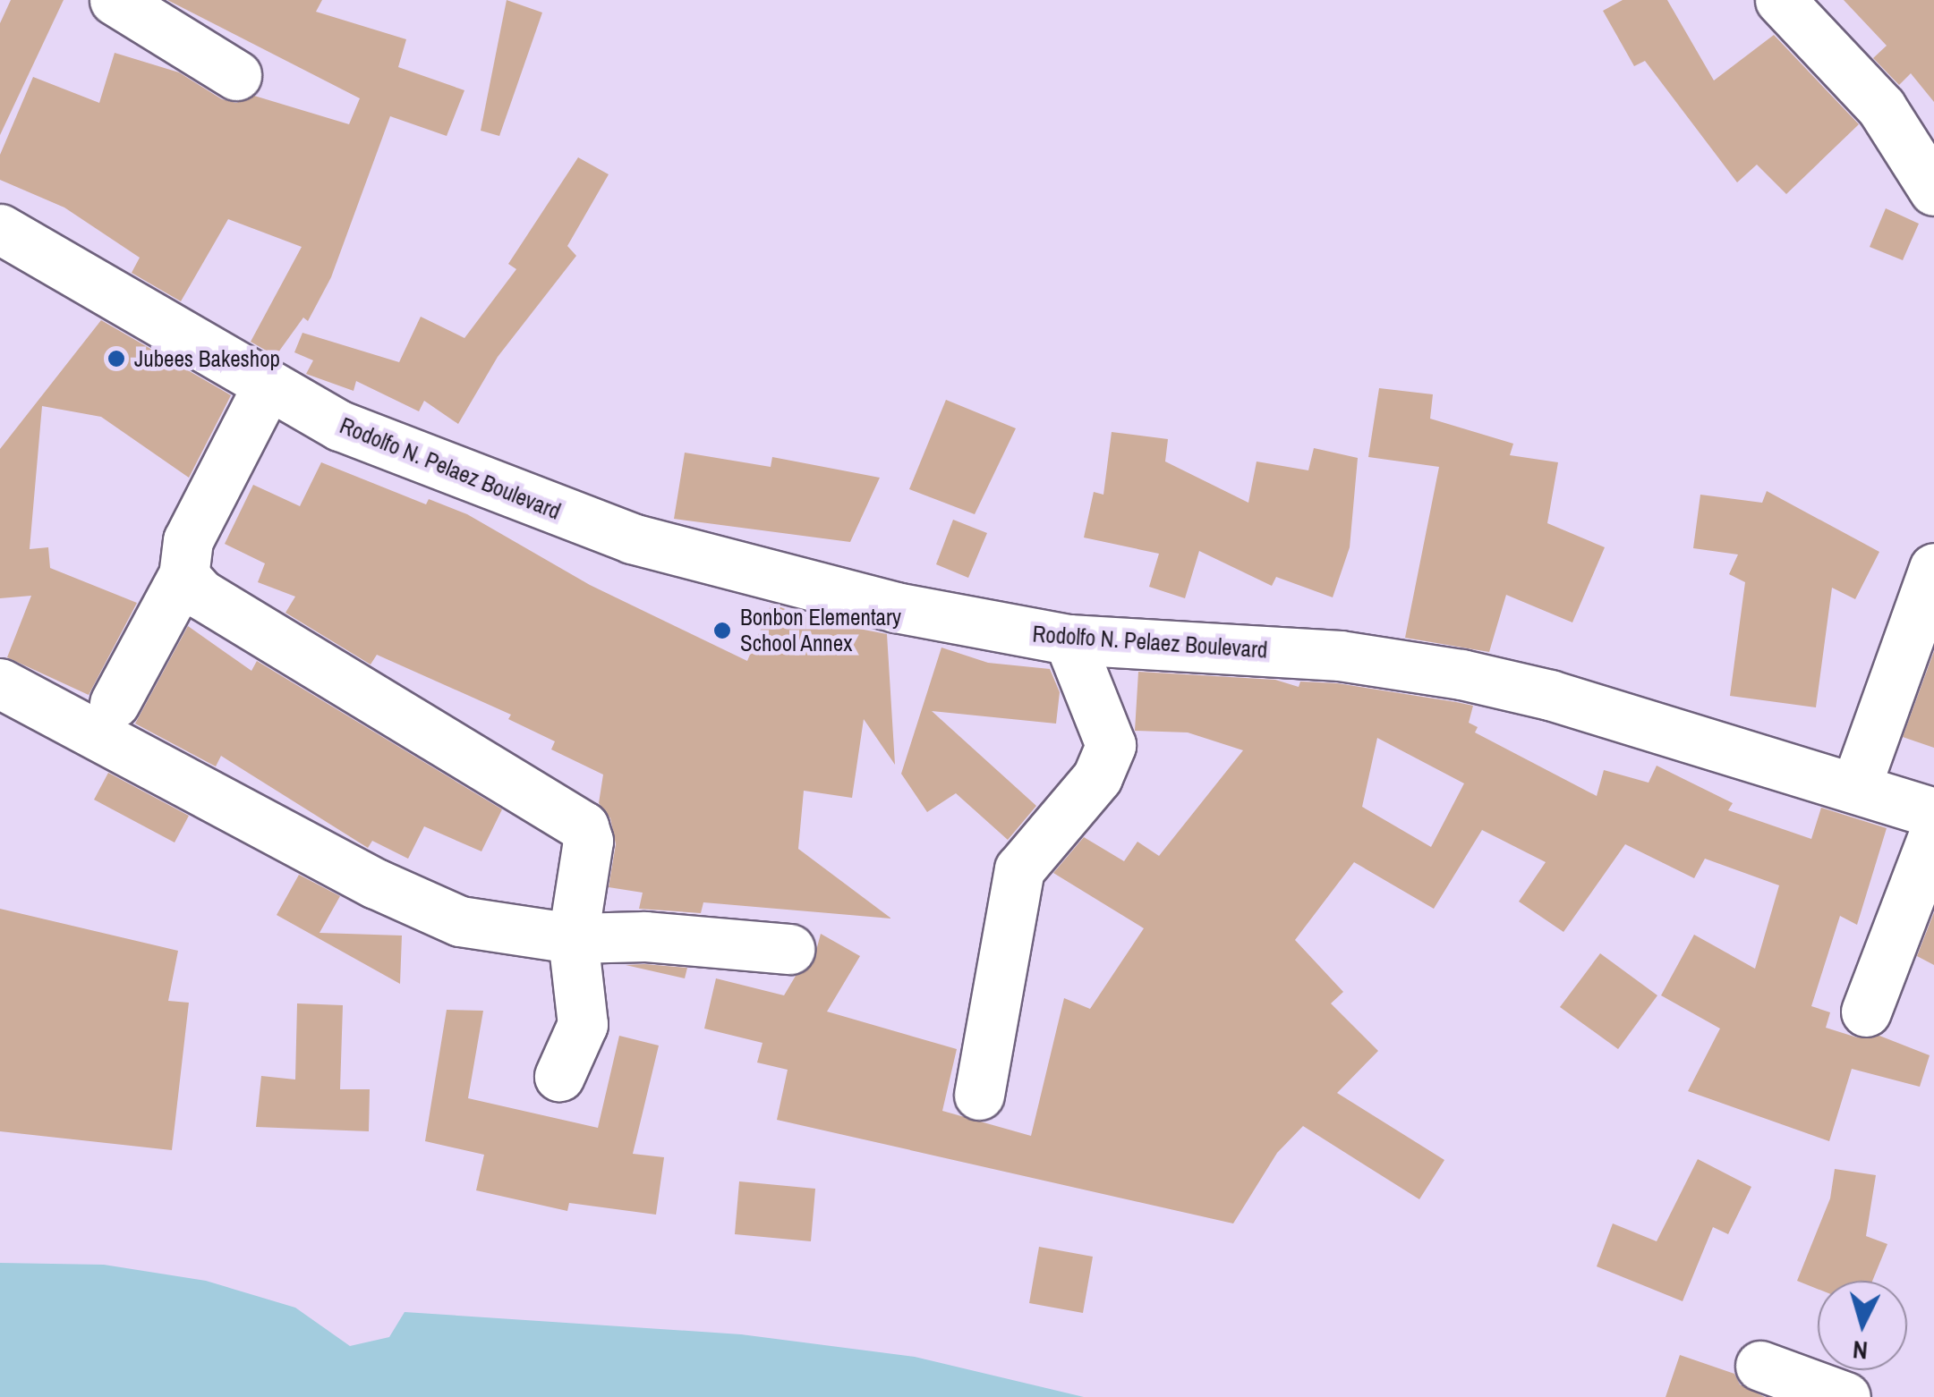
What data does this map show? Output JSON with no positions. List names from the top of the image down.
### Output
{
  "streets": {
    "street": ["Rodolfo N. Pelaez Boulevard"]
  },
  "places": ["Jubees Bakeshop", "Bonbon Elementary School Annex"],
  "north": "bottom"
}
